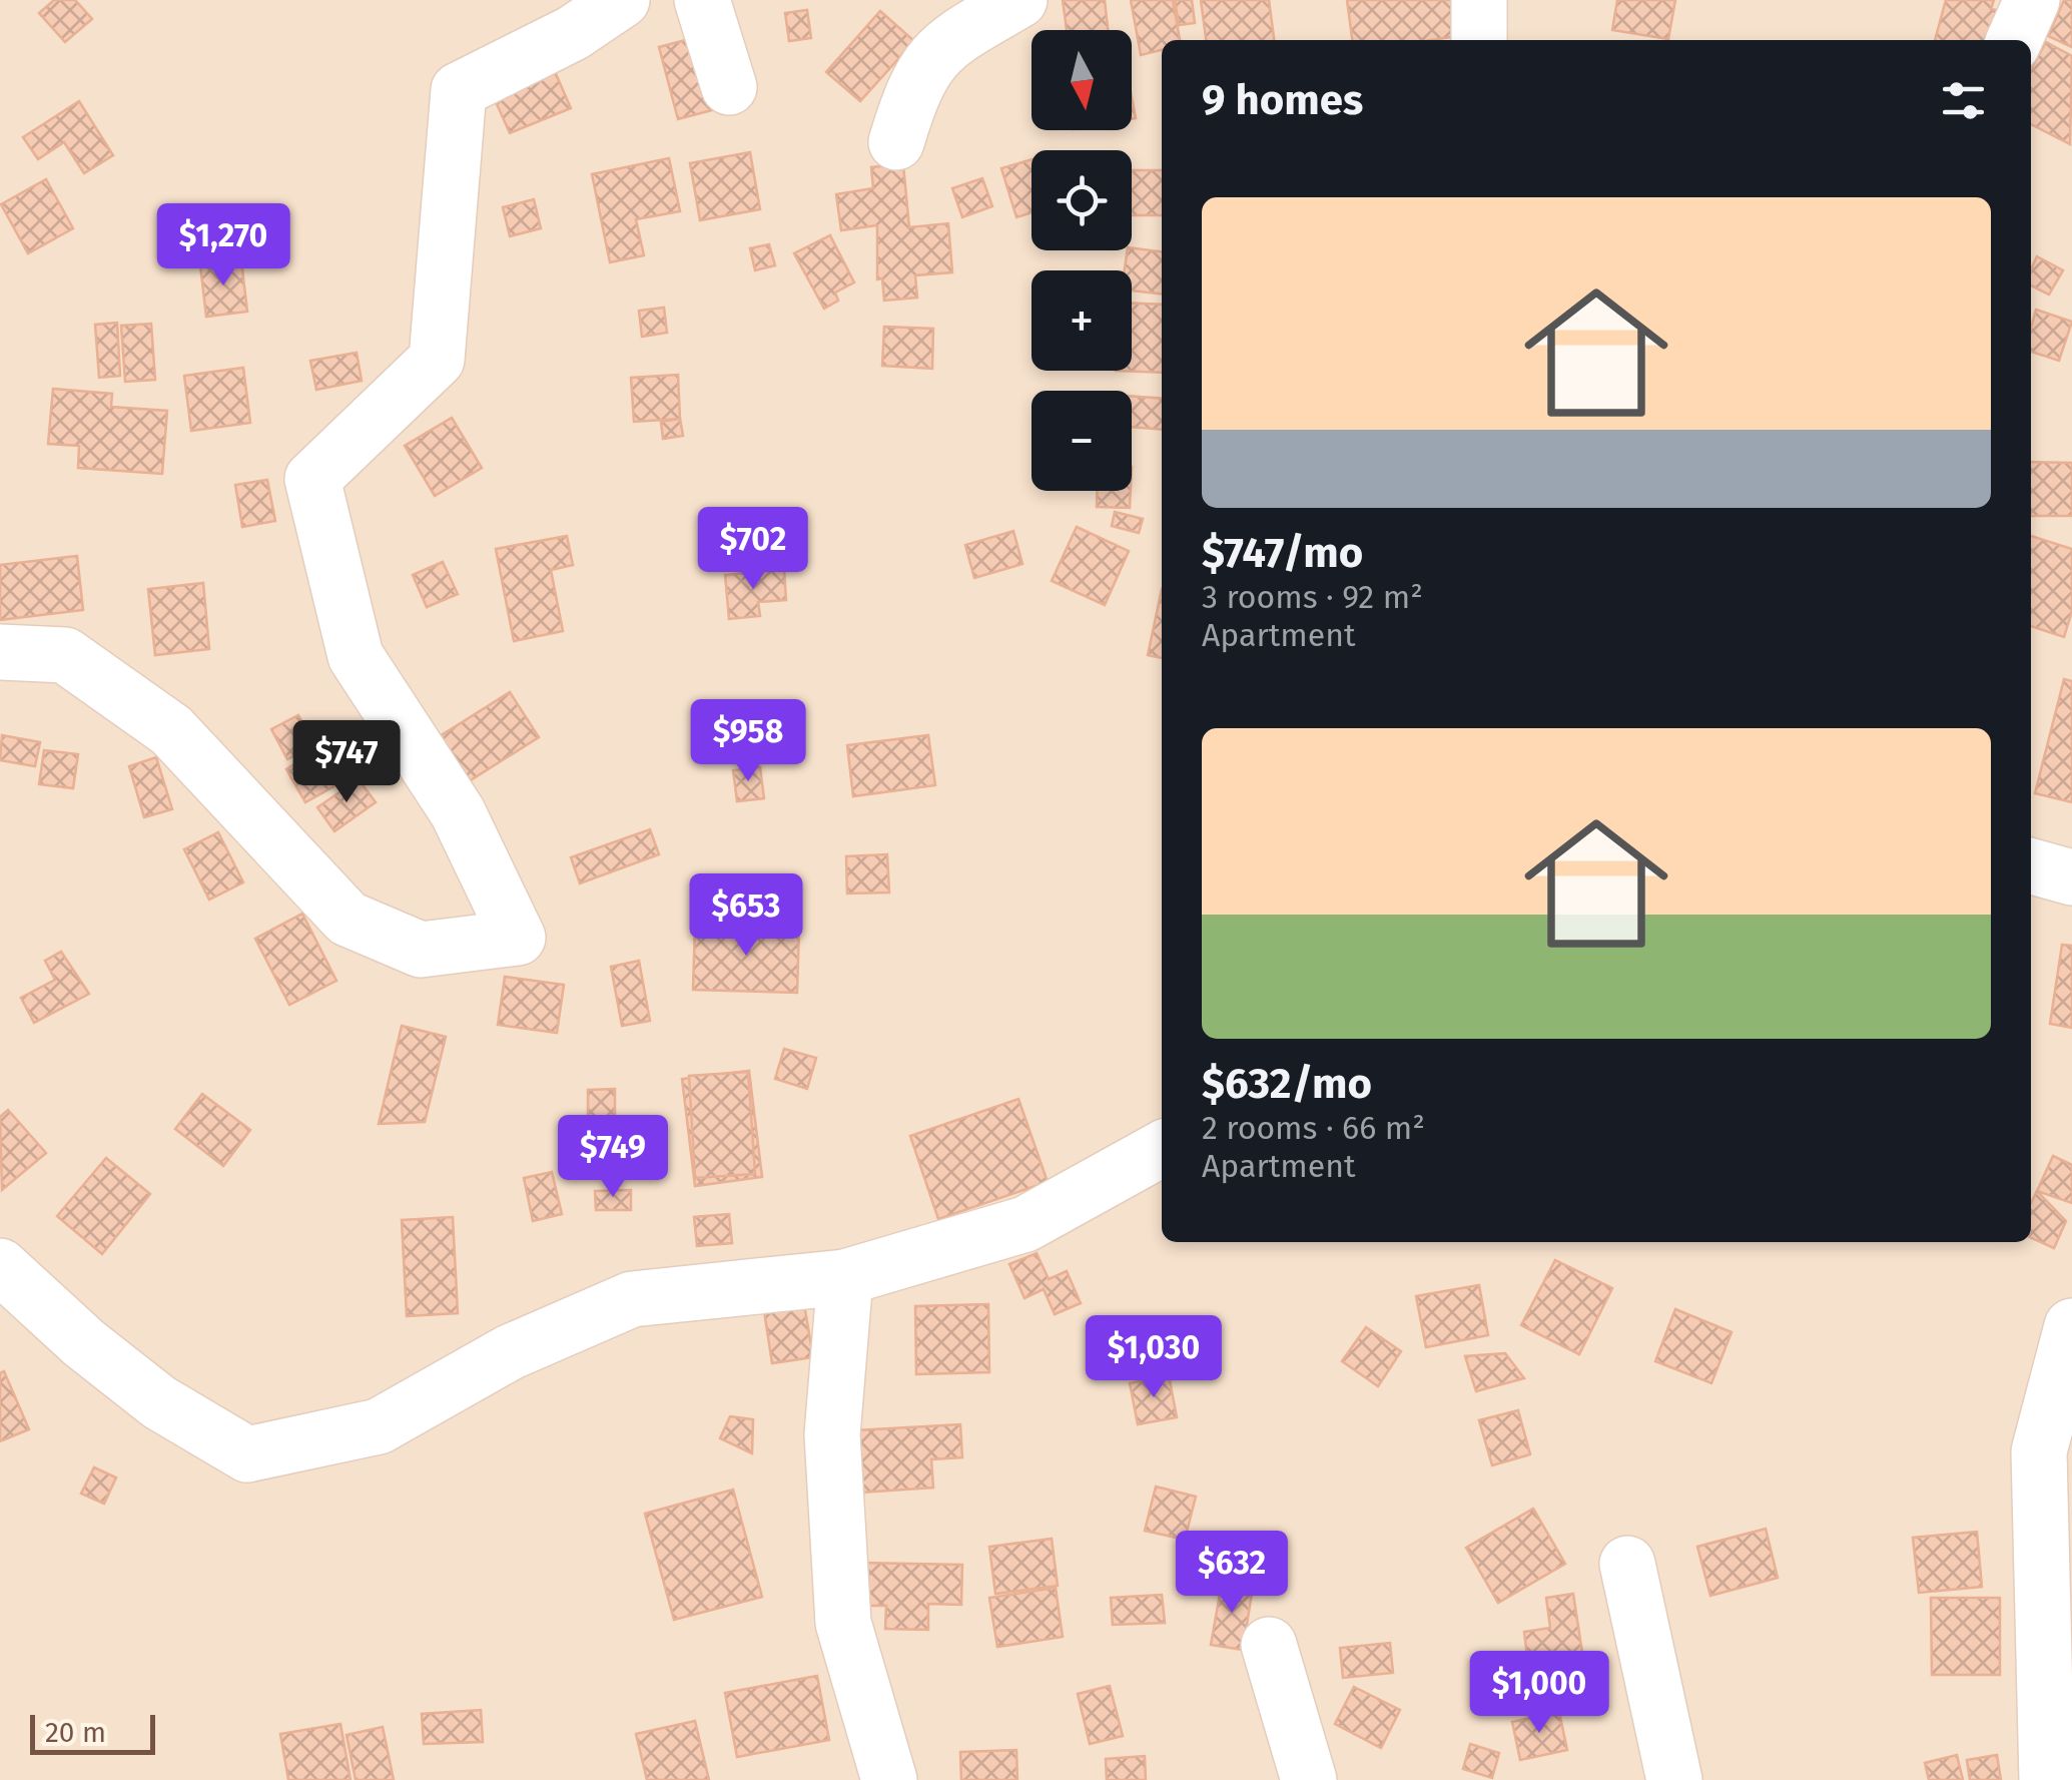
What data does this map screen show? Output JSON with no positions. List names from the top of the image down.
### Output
{
  "scale_bar": "20 m",
  "north": "bottom",
  "page": {
    "map_buttons": ["+", "−"],
    "heading": "9 homes",
    "list": [
      {
        "name": "$747/mo",
        "note": "3 rooms · 92 m² · Apartment"
      },
      {
        "name": "$632/mo",
        "note": "2 rooms · 66 m² · Apartment"
      }
    ],
    "price": [
      "$1,270",
      "$702",
      "$958",
      "$747",
      "$653",
      "$749",
      "$1,030",
      "$632",
      "$1,000"
    ],
    "scale": "20 m"
  }
}
